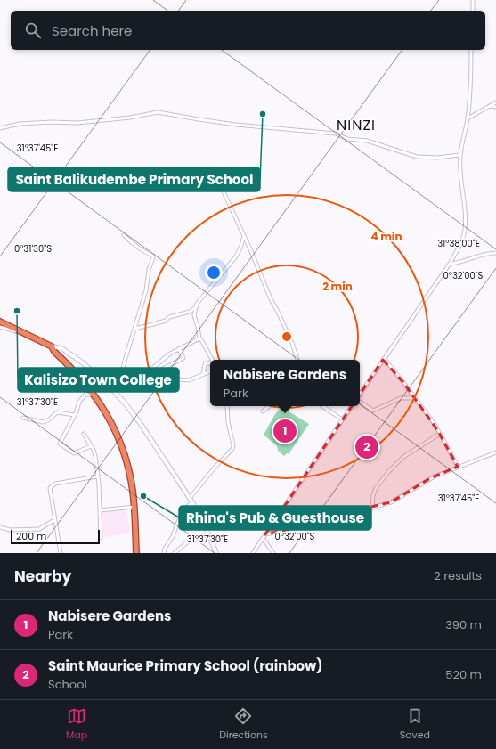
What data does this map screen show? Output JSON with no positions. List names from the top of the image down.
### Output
{
  "districts": ["NINZI"],
  "places": ["Saint Balikudembe Primary School", "Kalisizo Town College", "Rhina's Pub & Guesthouse"],
  "scale_bar": "200 m",
  "page": {
    "search": "Search here",
    "popup": ["Nabisere Gardens", "Park"],
    "pins": ["1", "2"],
    "scale": "200 m",
    "heading": ["Nearby", "2 results"],
    "list": [
      {
        "mark": "1",
        "name": "Nabisere Gardens",
        "note": "Park",
        "value": "390 m"
      },
      {
        "mark": "2",
        "name": "Saint Maurice Primary School (rainbow)",
        "note": "School",
        "value": "520 m"
      }
    ],
    "nav": ["Map", "Directions", "Saved"]
  },
  "coordinates": [
    "31°37'45\"E",
    "31°38'00\"E",
    "0°31'30\"S",
    "0°32'00\"S",
    "31°37'30\"E"
  ],
  "rings": ["4 min", "2 min"]
}
